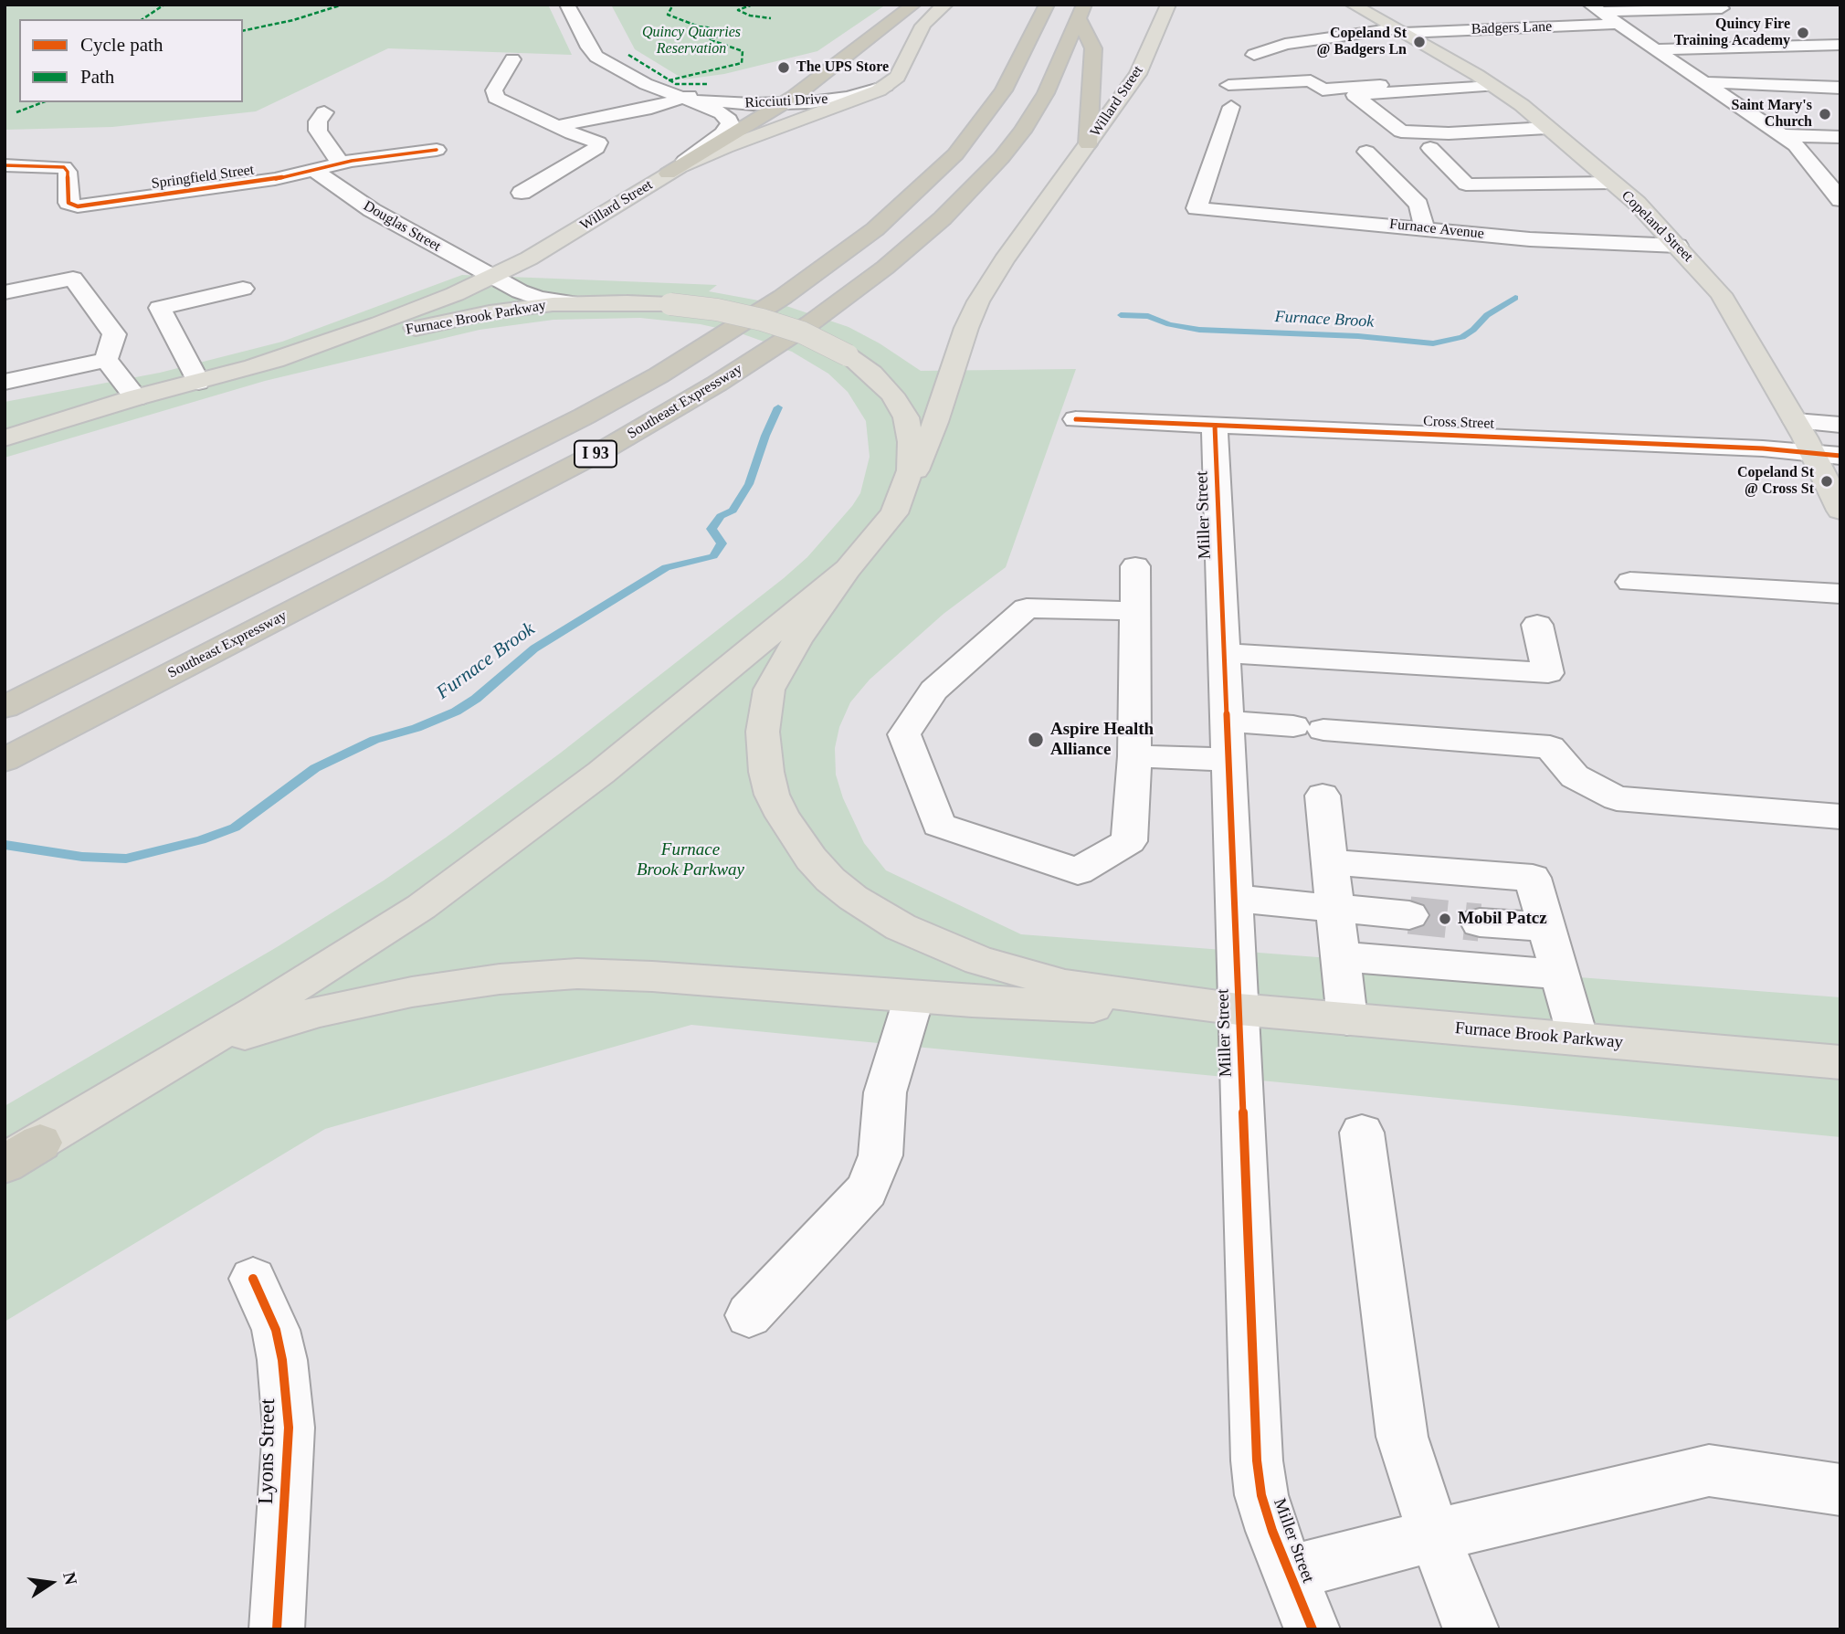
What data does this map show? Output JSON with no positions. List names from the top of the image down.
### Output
{
  "streets": {
    "highway": ["Southeast Expressway", "I 93"],
    "main road": ["Willard Street", "Copeland Street", "Furnace Brook Parkway"],
    "street": [
      "Badgers Lane",
      "Ricciuti Drive",
      "Springfield Street",
      "Douglas Street",
      "Furnace Avenue",
      "Cross Street",
      "Miller Street",
      "Lyons Street"
    ]
  },
  "crossings": [
    ["Badgers Lane", "Copeland Street"],
    ["Ricciuti Drive", "Willard Street"],
    ["Willard Street", "Douglas Street"],
    ["Willard Street", "Furnace Brook Parkway"],
    ["Springfield Street", "Douglas Street"],
    ["Douglas Street", "Furnace Brook Parkway"],
    ["Copeland Street", "Furnace Avenue"],
    ["Copeland Street", "Cross Street"],
    ["Furnace Brook Parkway", "Miller Street"],
    ["Southeast Expressway", "I 93"],
    ["Cross Street", "Miller Street"]
  ],
  "water": ["Furnace Brook"],
  "parks": ["Quincy Quarries Reservation", "Furnace Brook Parkway"],
  "places": [
    "Quincy Fire Training Academy",
    "Copeland St @ Badgers Ln",
    "The UPS Store",
    "Saint Mary's Church",
    "Copeland St @ Cross St",
    "Aspire Health Alliance",
    "Mobil Patcz"
  ],
  "legend": ["Cycle path", "Path"],
  "north": "right"
}
